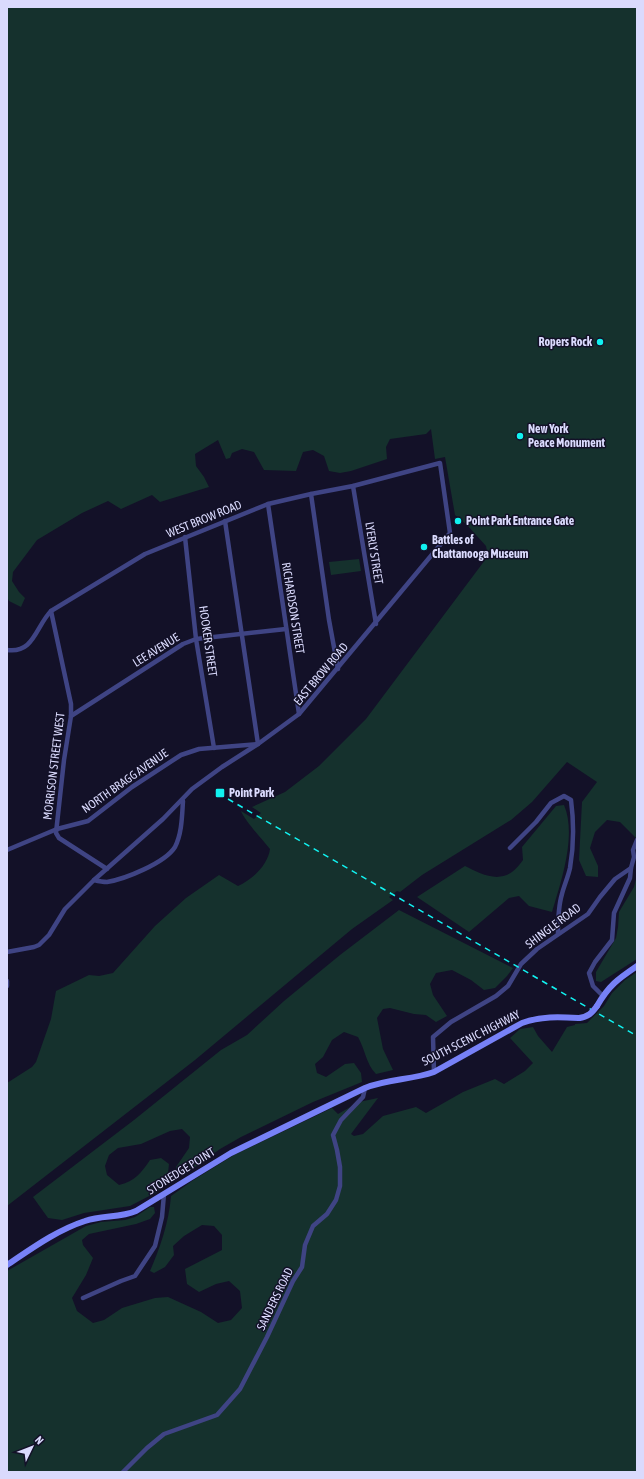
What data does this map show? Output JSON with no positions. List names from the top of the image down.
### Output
{
  "streets": {
    "main road": ["SOUTH SCENIC HIGHWAY", "STONEDGE POINT"],
    "street": [
      "WEST BROW ROAD",
      "LYERLY STREET",
      "RICHARDSON STREET",
      "HOOKER STREET",
      "LEE AVENUE",
      "EAST BROW ROAD",
      "MORRISON STREET WEST",
      "NORTH BRAGG AVENUE",
      "SHINGLE ROAD",
      "SANDERS ROAD"
    ]
  },
  "crossings": [
    ["WEST BROW ROAD", "LYERLY STREET"],
    ["WEST BROW ROAD", "RICHARDSON STREET"],
    ["WEST BROW ROAD", "HOOKER STREET"],
    ["WEST BROW ROAD", "EAST BROW ROAD"],
    ["WEST BROW ROAD", "MORRISON STREET WEST"],
    ["LYERLY STREET", "EAST BROW ROAD"],
    ["RICHARDSON STREET", "LEE AVENUE"],
    ["RICHARDSON STREET", "EAST BROW ROAD"],
    ["HOOKER STREET", "LEE AVENUE"],
    ["HOOKER STREET", "NORTH BRAGG AVENUE"],
    ["LEE AVENUE", "MORRISON STREET WEST"],
    ["EAST BROW ROAD", "NORTH BRAGG AVENUE"],
    ["MORRISON STREET WEST", "NORTH BRAGG AVENUE"],
    ["SHINGLE ROAD", "SOUTH SCENIC HIGHWAY"],
    ["SOUTH SCENIC HIGHWAY", "STONEDGE POINT"],
    ["SOUTH SCENIC HIGHWAY", "SANDERS ROAD"],
    ["STONEDGE POINT", "SANDERS ROAD"]
  ],
  "places": {
    "other": [
      "Ropers Rock",
      "New York Peace Monument",
      "Point Park Entrance Gate",
      "Battles of Chattanooga Museum"
    ],
    "transit": ["Point Park"]
  },
  "north": "top right"
}
